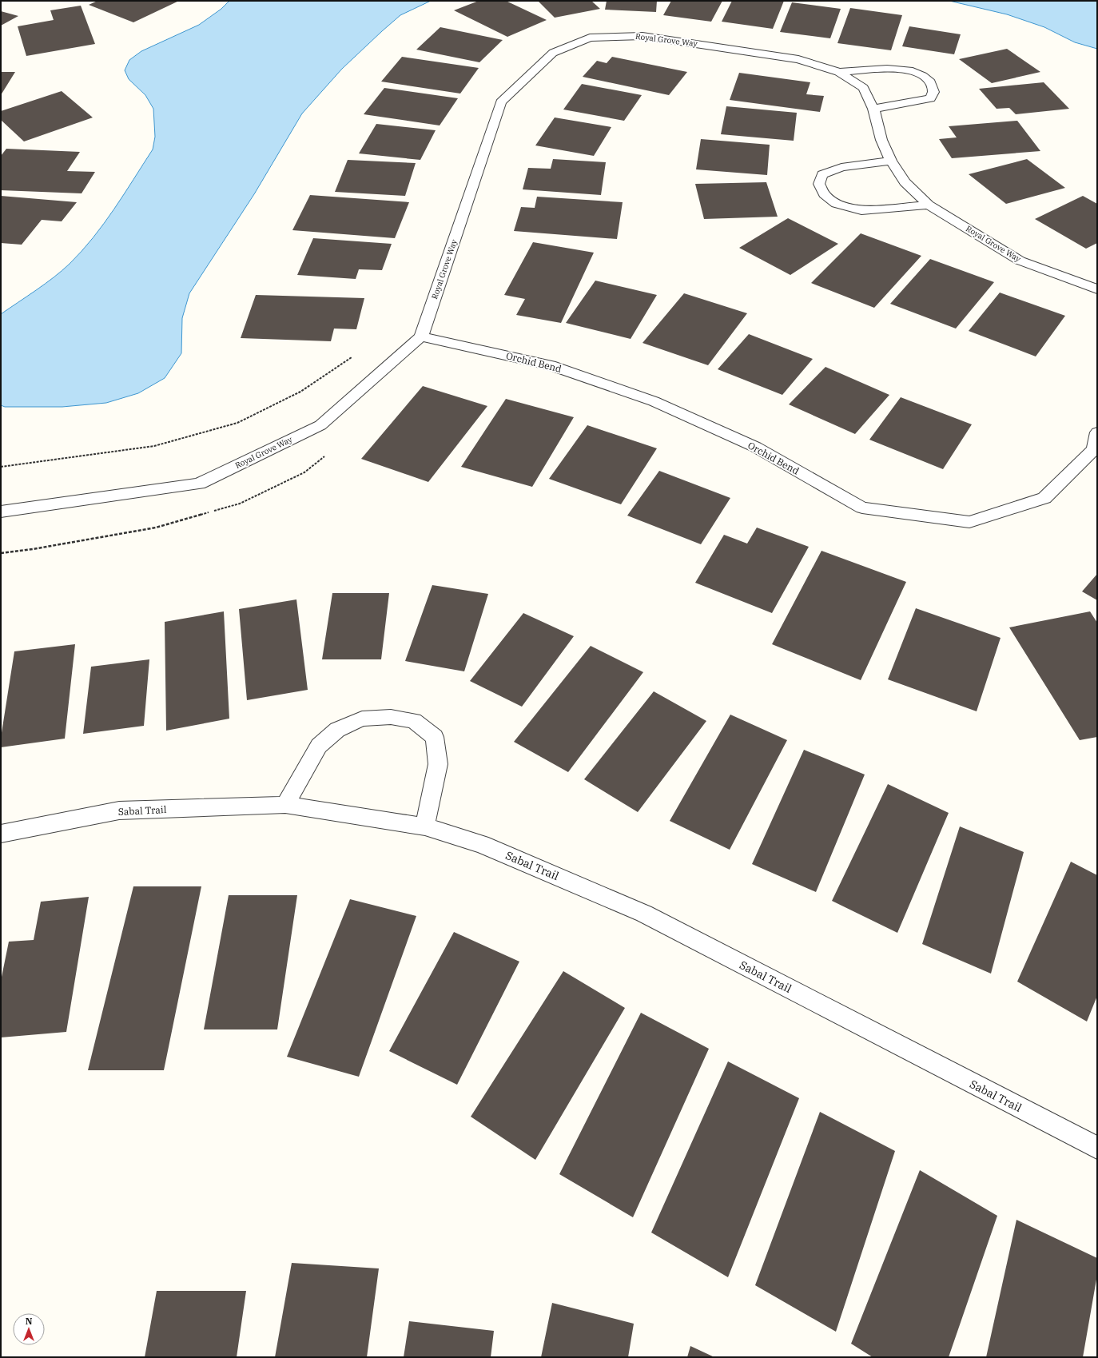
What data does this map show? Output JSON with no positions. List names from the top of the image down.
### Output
{
  "streets": {
    "street": ["Royal Grove Way", "Orchid Bend", "Sabal Trail"]
  },
  "crossings": [
    ["Royal Grove Way", "Orchid Bend"]
  ],
  "north": "top"
}
